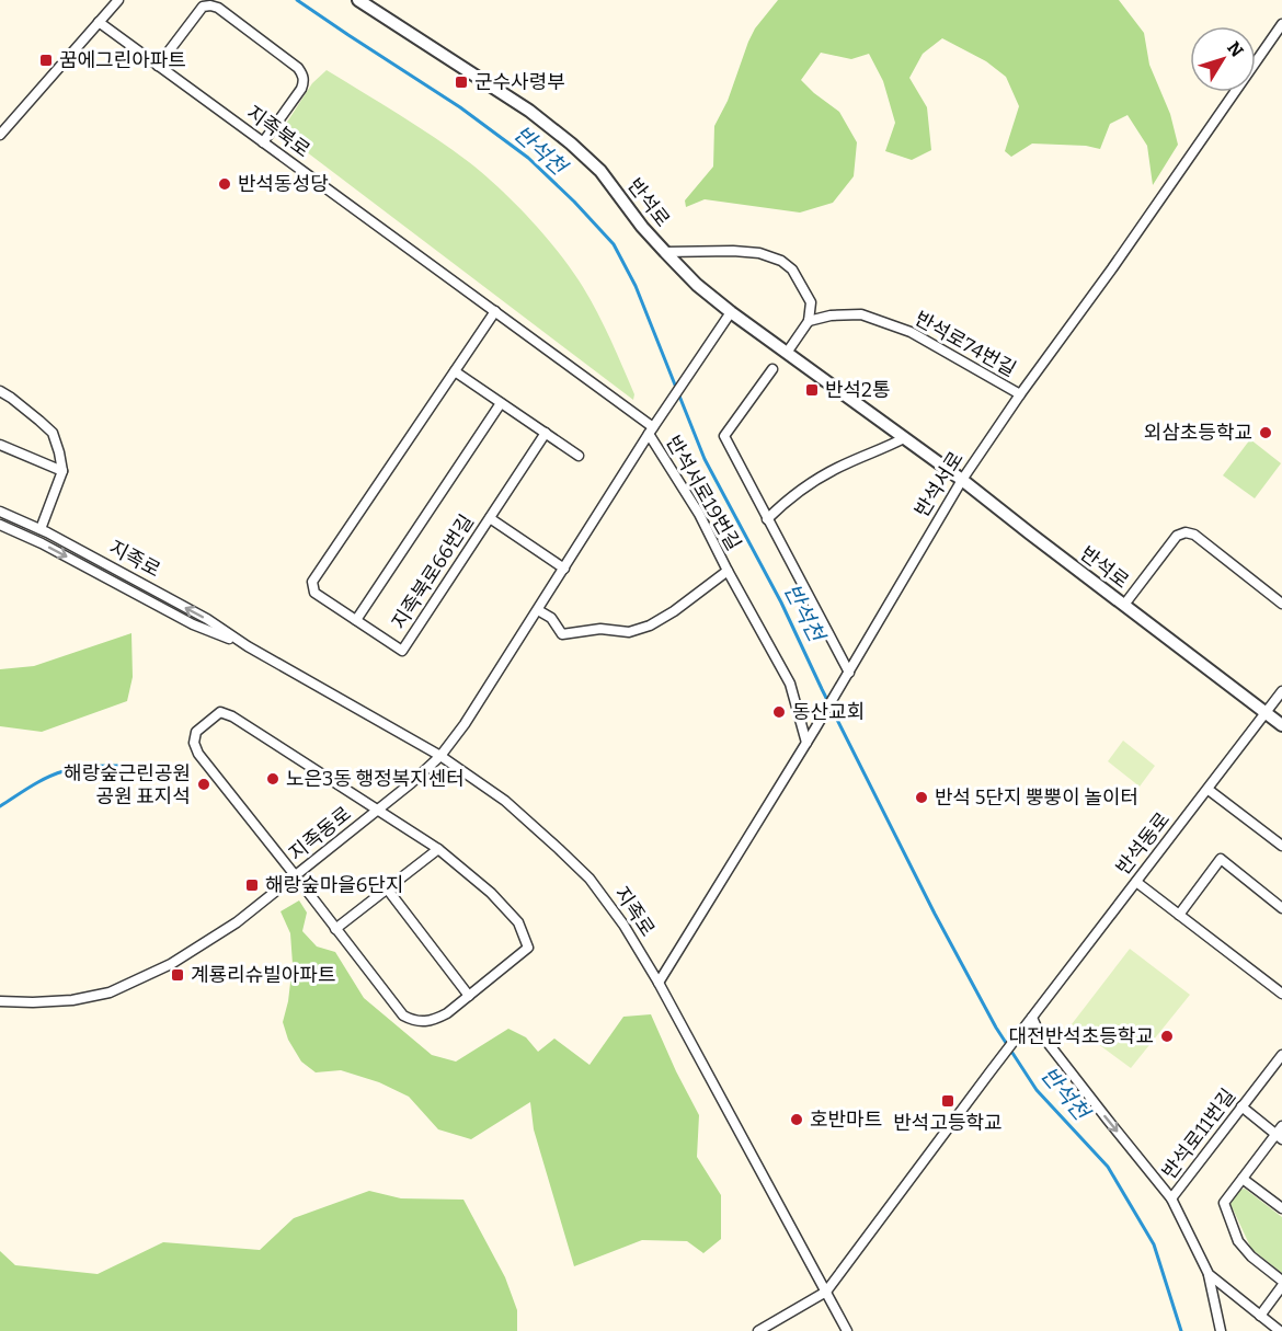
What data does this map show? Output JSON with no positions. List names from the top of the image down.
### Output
{
  "streets": {
    "street": [
      "지족북로",
      "반석로",
      "반석로74번길",
      "반석서로",
      "반석서로19번길",
      "지족로",
      "지족북로66번길",
      "지족동로",
      "반석동로",
      "반석로11번길"
    ]
  },
  "crossings": [
    ["지족북로", "반석서로19번길"],
    ["지족북로", "지족북로66번길"],
    ["지족북로", "지족동로"],
    ["반석로", "반석서로"],
    ["반석로", "지족동로"],
    ["반석로", "반석동로"],
    ["반석로74번길", "반석서로"],
    ["반석서로", "반석서로19번길"],
    ["반석서로", "지족로"],
    ["반석서로19번길", "지족동로"],
    ["지족로", "지족동로"],
    ["지족로", "반석동로"]
  ],
  "water": ["반석천"],
  "places": {
    "transit": [
      "꿈에그린아파트",
      "군수사령부",
      "반석2통",
      "해랑숲마을6단지",
      "계룡리슈빌아파트",
      "반석고등학교"
    ],
    "other": [
      "반석동성당",
      "외삼초등학교",
      "동산교회",
      "노은3동 행정복지센터",
      "해랑숲근린공원 공원 표지석",
      "반석 5단지 뿡뿡이 놀이터",
      "대전반석초등학교",
      "호반마트"
    ]
  },
  "north": "top right"
}
